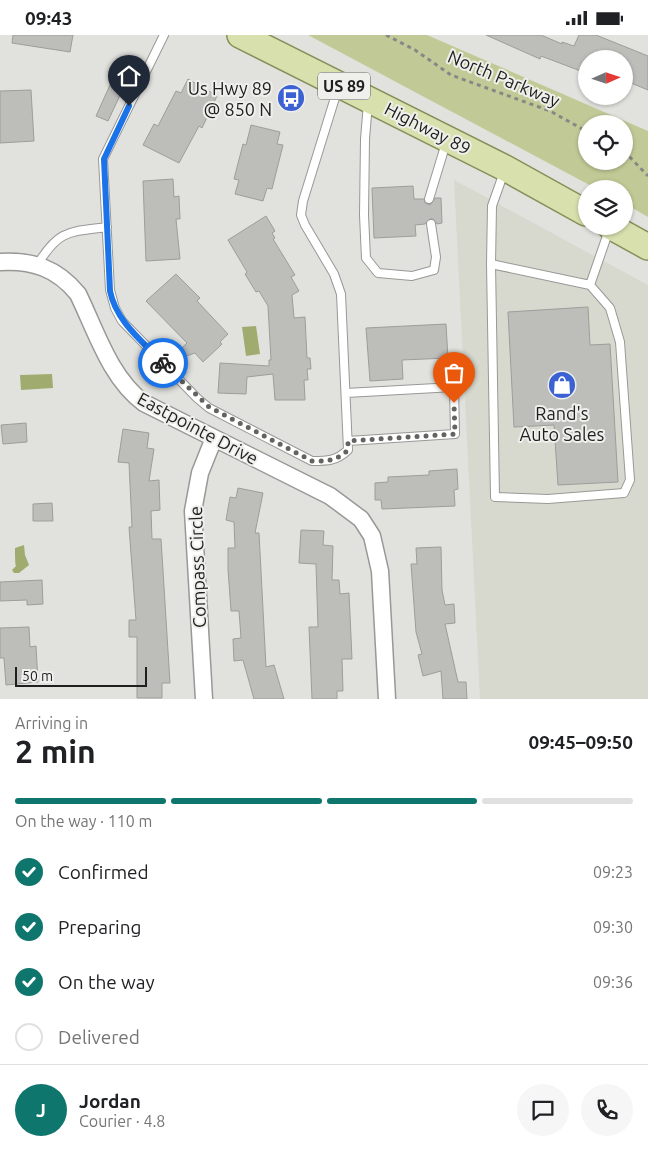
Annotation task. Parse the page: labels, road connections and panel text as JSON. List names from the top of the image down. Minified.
{"streets":{"main road":["US 89","Highway 89"],"street":["Eastpointe Drive","Compass Circle"],"path":["North Parkway"]},"crossings":[["Eastpointe Drive","Compass Circle"]],"places":{"bus stop":["Us Hwy 89 @ 850 N"],"shop":["Rand's Auto Sales"]},"scale_bar":"50 m","north":"right","page":{"status":"09:43","scale":"50 m","heading":["2 min","Arriving in","09:45–09:50"],"panel":["Jordan","Courier · 4.8"],"bar":"On the way · 110 m","list":[["Confirmed","09:23"],["Preparing","09:30"],["On the way","09:36"],"Delivered"],"round":"J"}}
